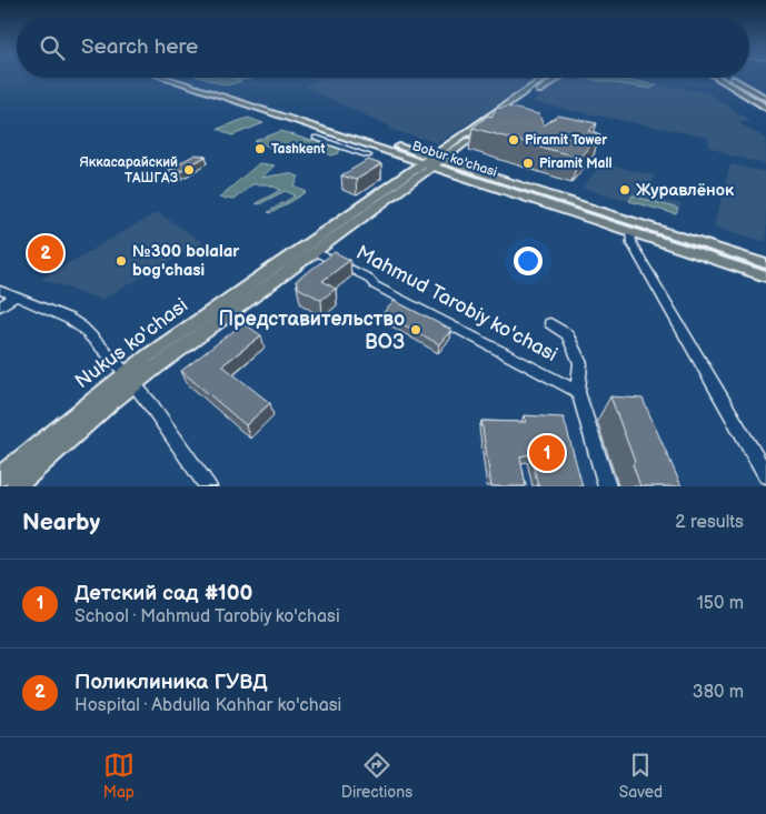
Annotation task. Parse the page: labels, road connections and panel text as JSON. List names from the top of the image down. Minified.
{"streets":{"main road":["Bobur ko'chasi","Nukus ko'chasi"],"street":["Mahmud Tarobiy ko'chasi"]},"crossings":[["Bobur ko'chasi","Nukus ko'chasi"],["Mahmud Tarobiy ko'chasi","Nukus ko'chasi"]],"places":["Piramit Tower","Tashkent","Piramit Mall","Яккасарайский ТАШГАЗ","Журавлёнок","№300 bolalar bog'chasi","Представительство ВОЗ"],"page":{"search":"Search here","pins":["2","1"],"heading":["Nearby","2 results"],"list":[{"mark":"1","name":"Детский сад #100","note":"School · Mahmud Tarobiy ko'chasi","value":"150 m"},{"mark":"2","name":"Поликлиника ГУВД","note":"Hospital · Abdulla Kahhar ko'chasi","value":"380 m"}],"nav":["Map","Directions","Saved"]}}
